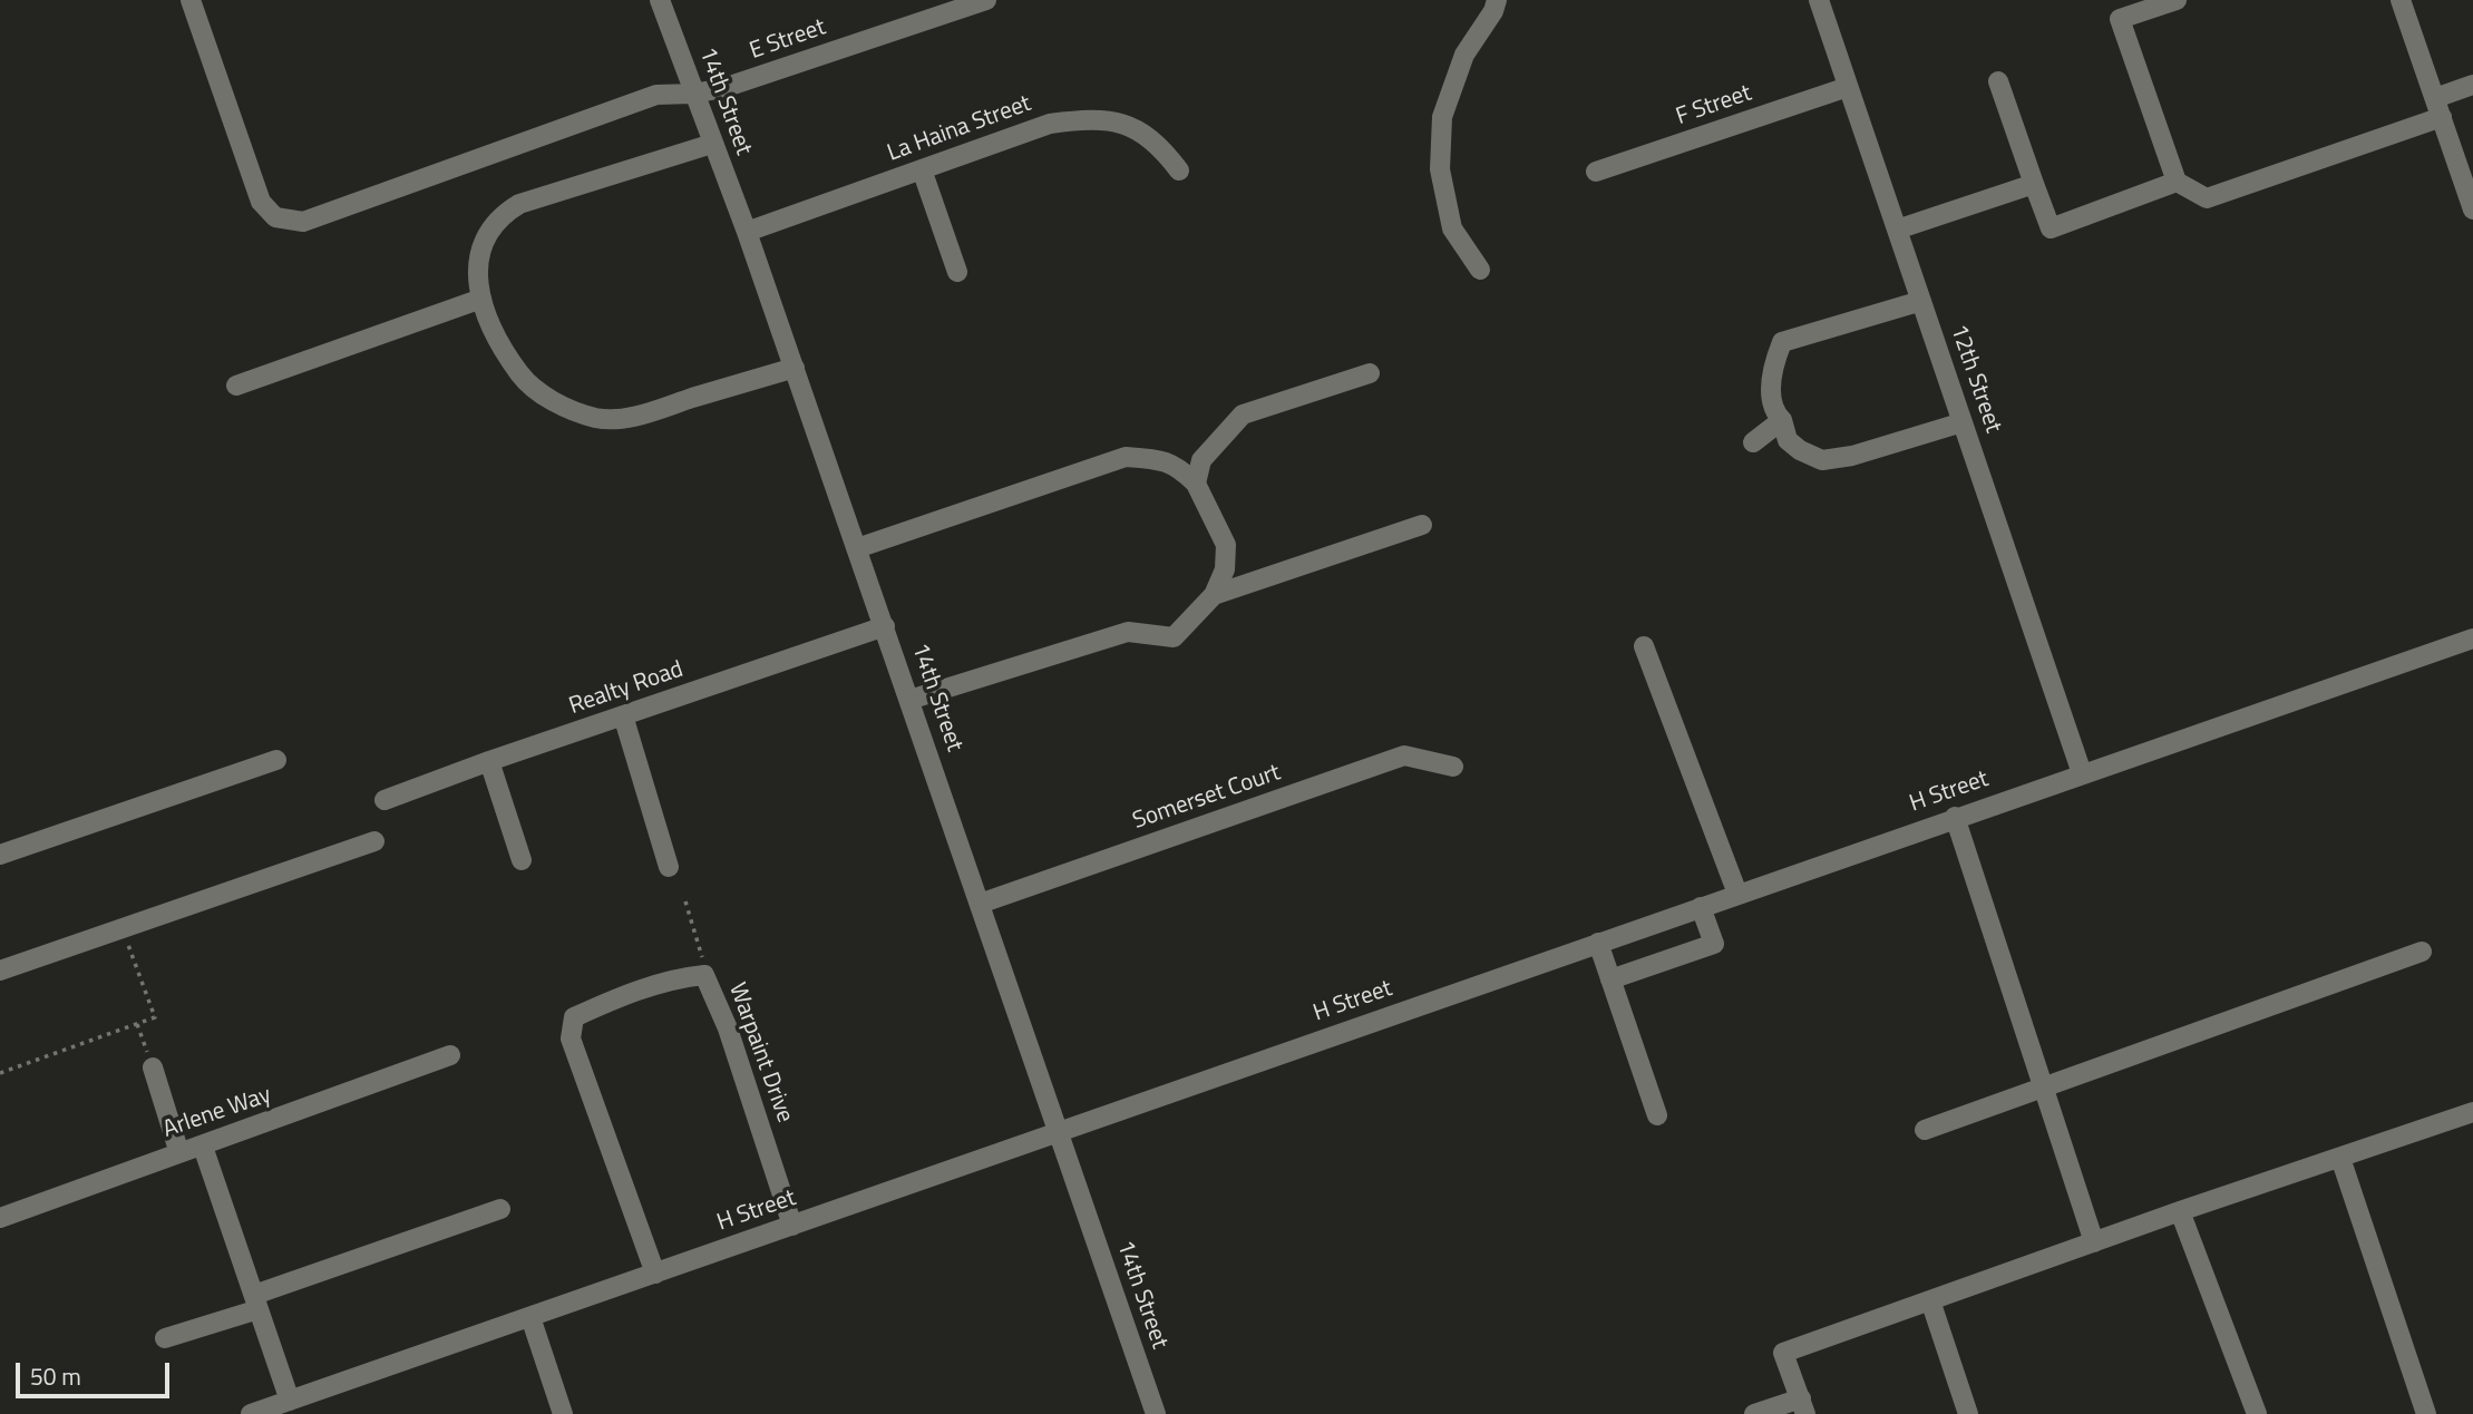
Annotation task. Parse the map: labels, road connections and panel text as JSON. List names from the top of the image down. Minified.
{"streets":{"street":["E Street","14th Street","F Street","La Haina Street","12th Street","Realty Road","H Street","Somerset Court","Warpaint Drive","Arlene Way"]},"crossings":[["E Street","14th Street"],["14th Street","La Haina Street"],["14th Street","Realty Road"],["14th Street","H Street"],["14th Street","Somerset Court"],["F Street","12th Street"],["12th Street","H Street"],["H Street","Warpaint Drive"]],"scale_bar":"50 m"}
